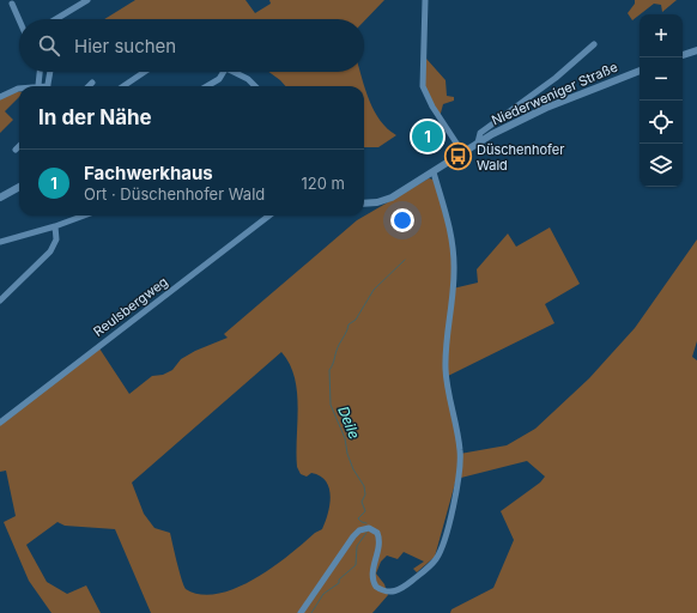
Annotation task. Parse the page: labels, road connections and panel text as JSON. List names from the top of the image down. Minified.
{"streets":{"street":["Niederweniger Straße","Reulsbergweg"]},"water":["Deile"],"places":{"bus stop":["Düschenhofer Wald"]},"page":{"map_buttons":["+","−"],"search":"Hier suchen","heading":"In der Nähe","pins":"1","list":[{"mark":"1","name":"Fachwerkhaus","note":"Ort · Düschenhofer Wald","value":"120 m"}]}}
